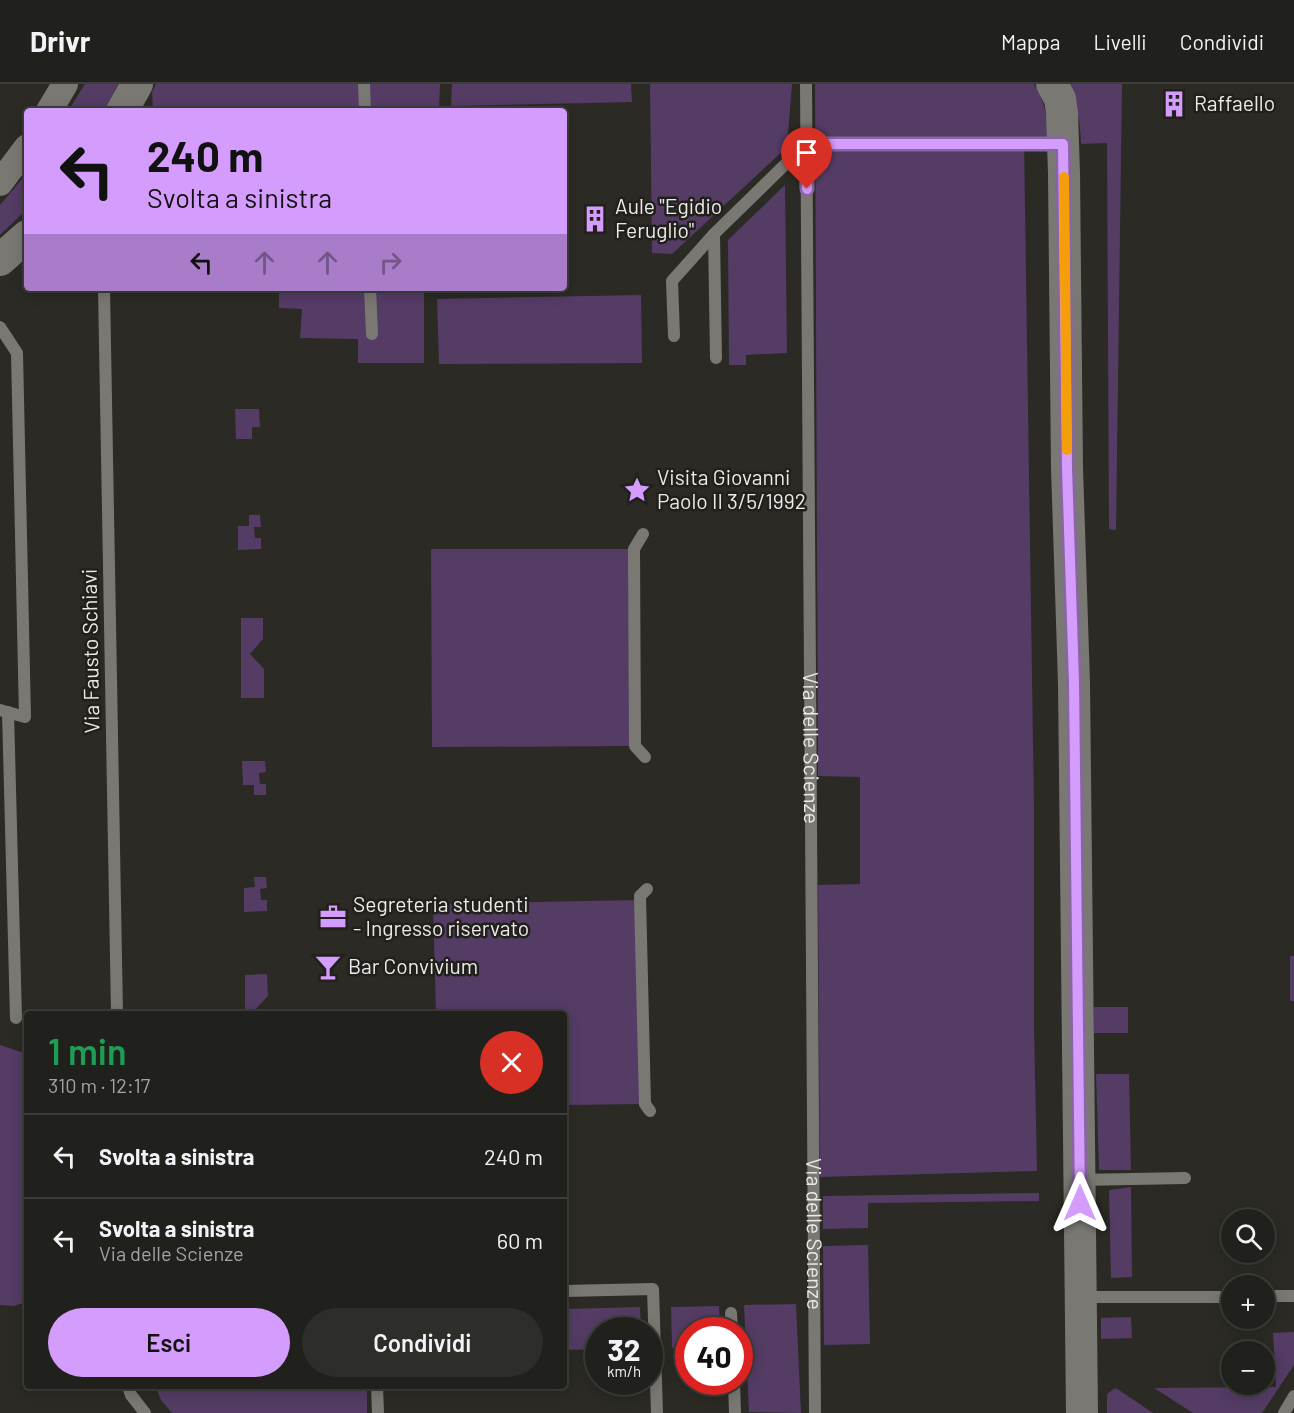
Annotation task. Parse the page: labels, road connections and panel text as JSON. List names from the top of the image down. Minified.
{"streets":{"lane":["Via Fausto Schiavi","Via delle Scienze"]},"places":{"building":["Raffaello","Aule \"Egidio Feruglio\""],"place":["Visita Giovanni Paolo II 3/5/1992"],"office":["Segreteria studenti - Ingresso riservato"],"bar":["Bar Convivium"]},"page":{"header":"Drivr","nav":["Mappa","Livelli","Condividi"],"turn":["240 m","Svolta a sinistra"],"heading":["1 min","310 m · 12:17"],"list":[{"name":"Svolta a sinistra","value":"240 m"},{"name":"Svolta a sinistra","note":"Via delle Scienze","value":"60 m"}],"map_buttons":["+","−"],"buttons":["Esci","Condividi"],"speed":"32 km/h","limit":"40"}}
